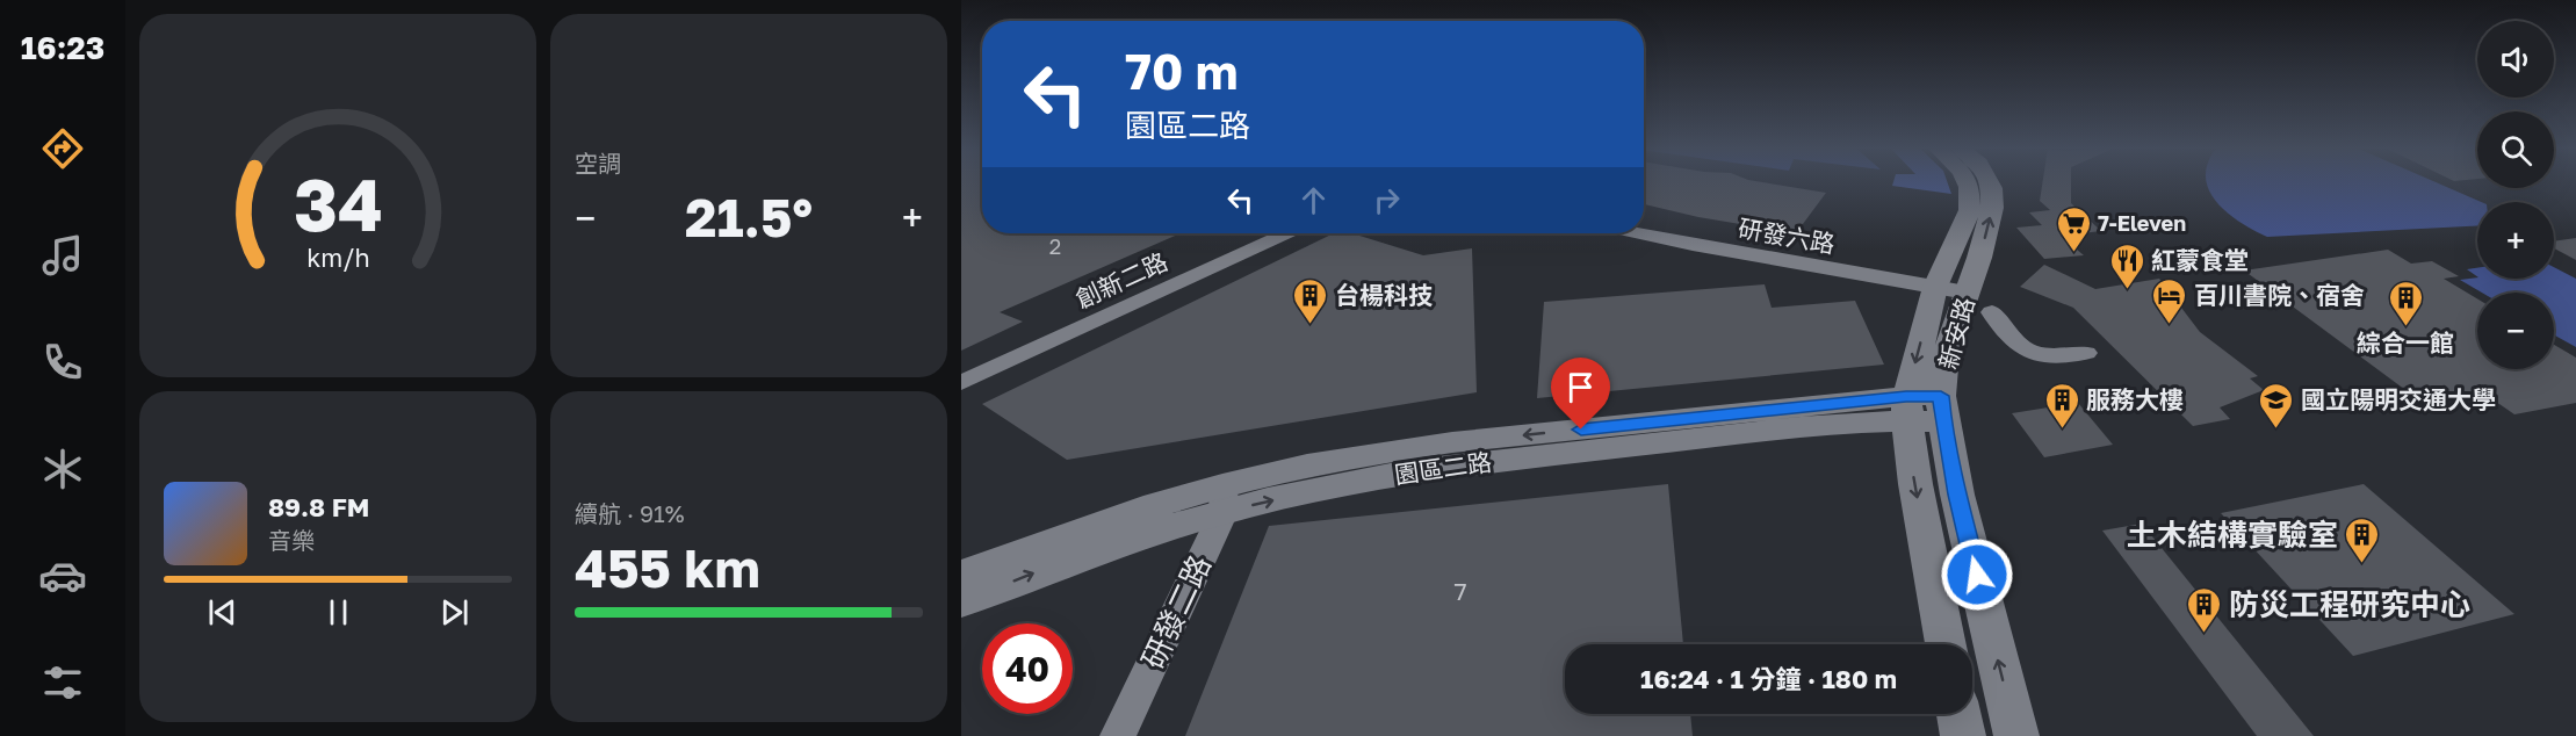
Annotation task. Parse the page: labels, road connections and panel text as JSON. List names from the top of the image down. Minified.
{"streets":{"street":["研發六路","創新二路","新安路","園區二路","研發二路"]},"crossings":[["研發六路","新安路"],["新安路","園區二路"],["園區二路","研發二路"]],"places":{"supermarket":["7-Eleven"],"restaurant":["紅蒙食堂"],"building":["台楊科技","綜合一館","服務大樓","土木結構實驗室","防災工程研究中心"],"hotel":["百川書院、宿舍"],"school or university":["國立陽明交通大學"]},"house_numbers":["2","7"],"page":{"tabs":"16:23","tile":["空調",["續航 · 91%","455 km"]],"map_buttons":["+","−"],"turn":["70 m","園區二路"],"heat":["−","21.5°","+"],"song":["89.8 FM","音樂"],"limit":"40","trip":"16:24 · 1 分鐘 · 180 m","gauge":["34","km/h"]}}
